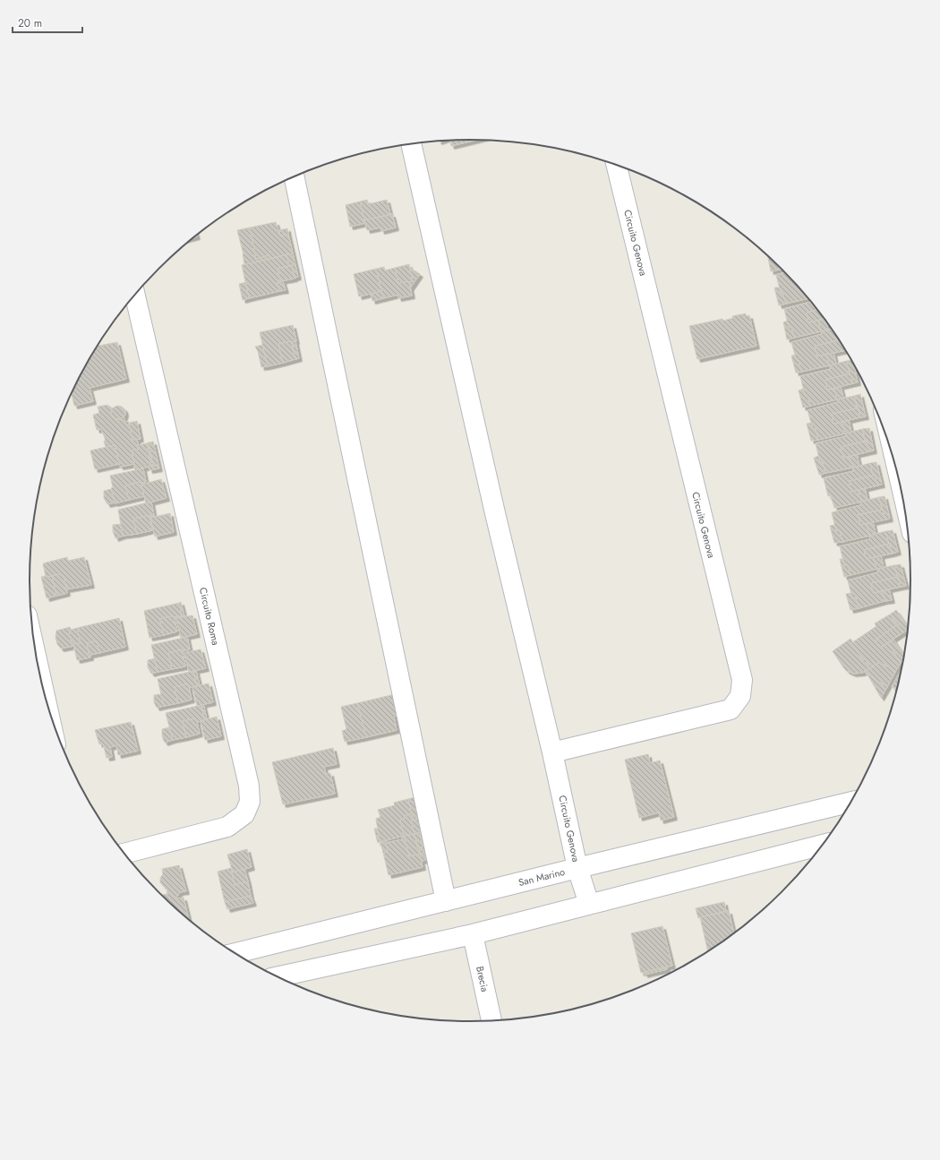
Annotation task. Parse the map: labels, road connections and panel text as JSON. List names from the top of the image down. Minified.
{"streets":{"street":["Circuito Genova","Circuito Roma","San Marino","Brecia"]},"crossings":[["Circuito Genova","San Marino"]],"scale_bar":"20 m"}
